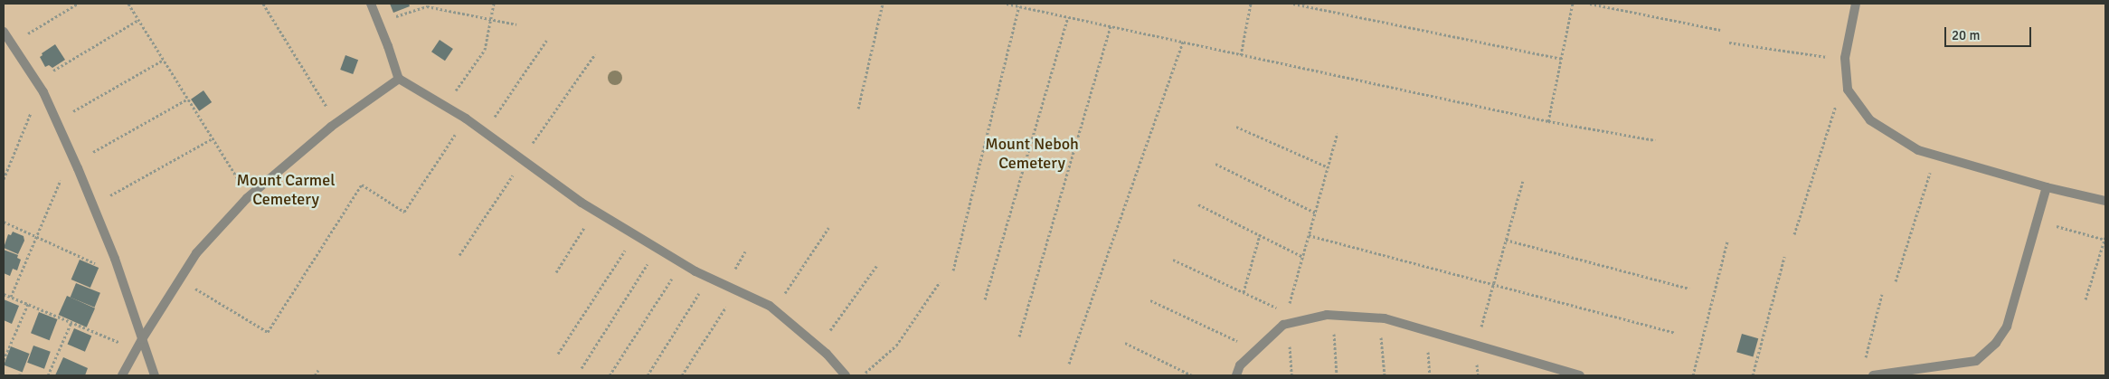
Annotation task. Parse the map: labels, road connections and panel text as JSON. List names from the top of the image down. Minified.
{"parks":["Mount Neboh Cemetery","Mount Carmel Cemetery"],"scale_bar":"20 m"}
